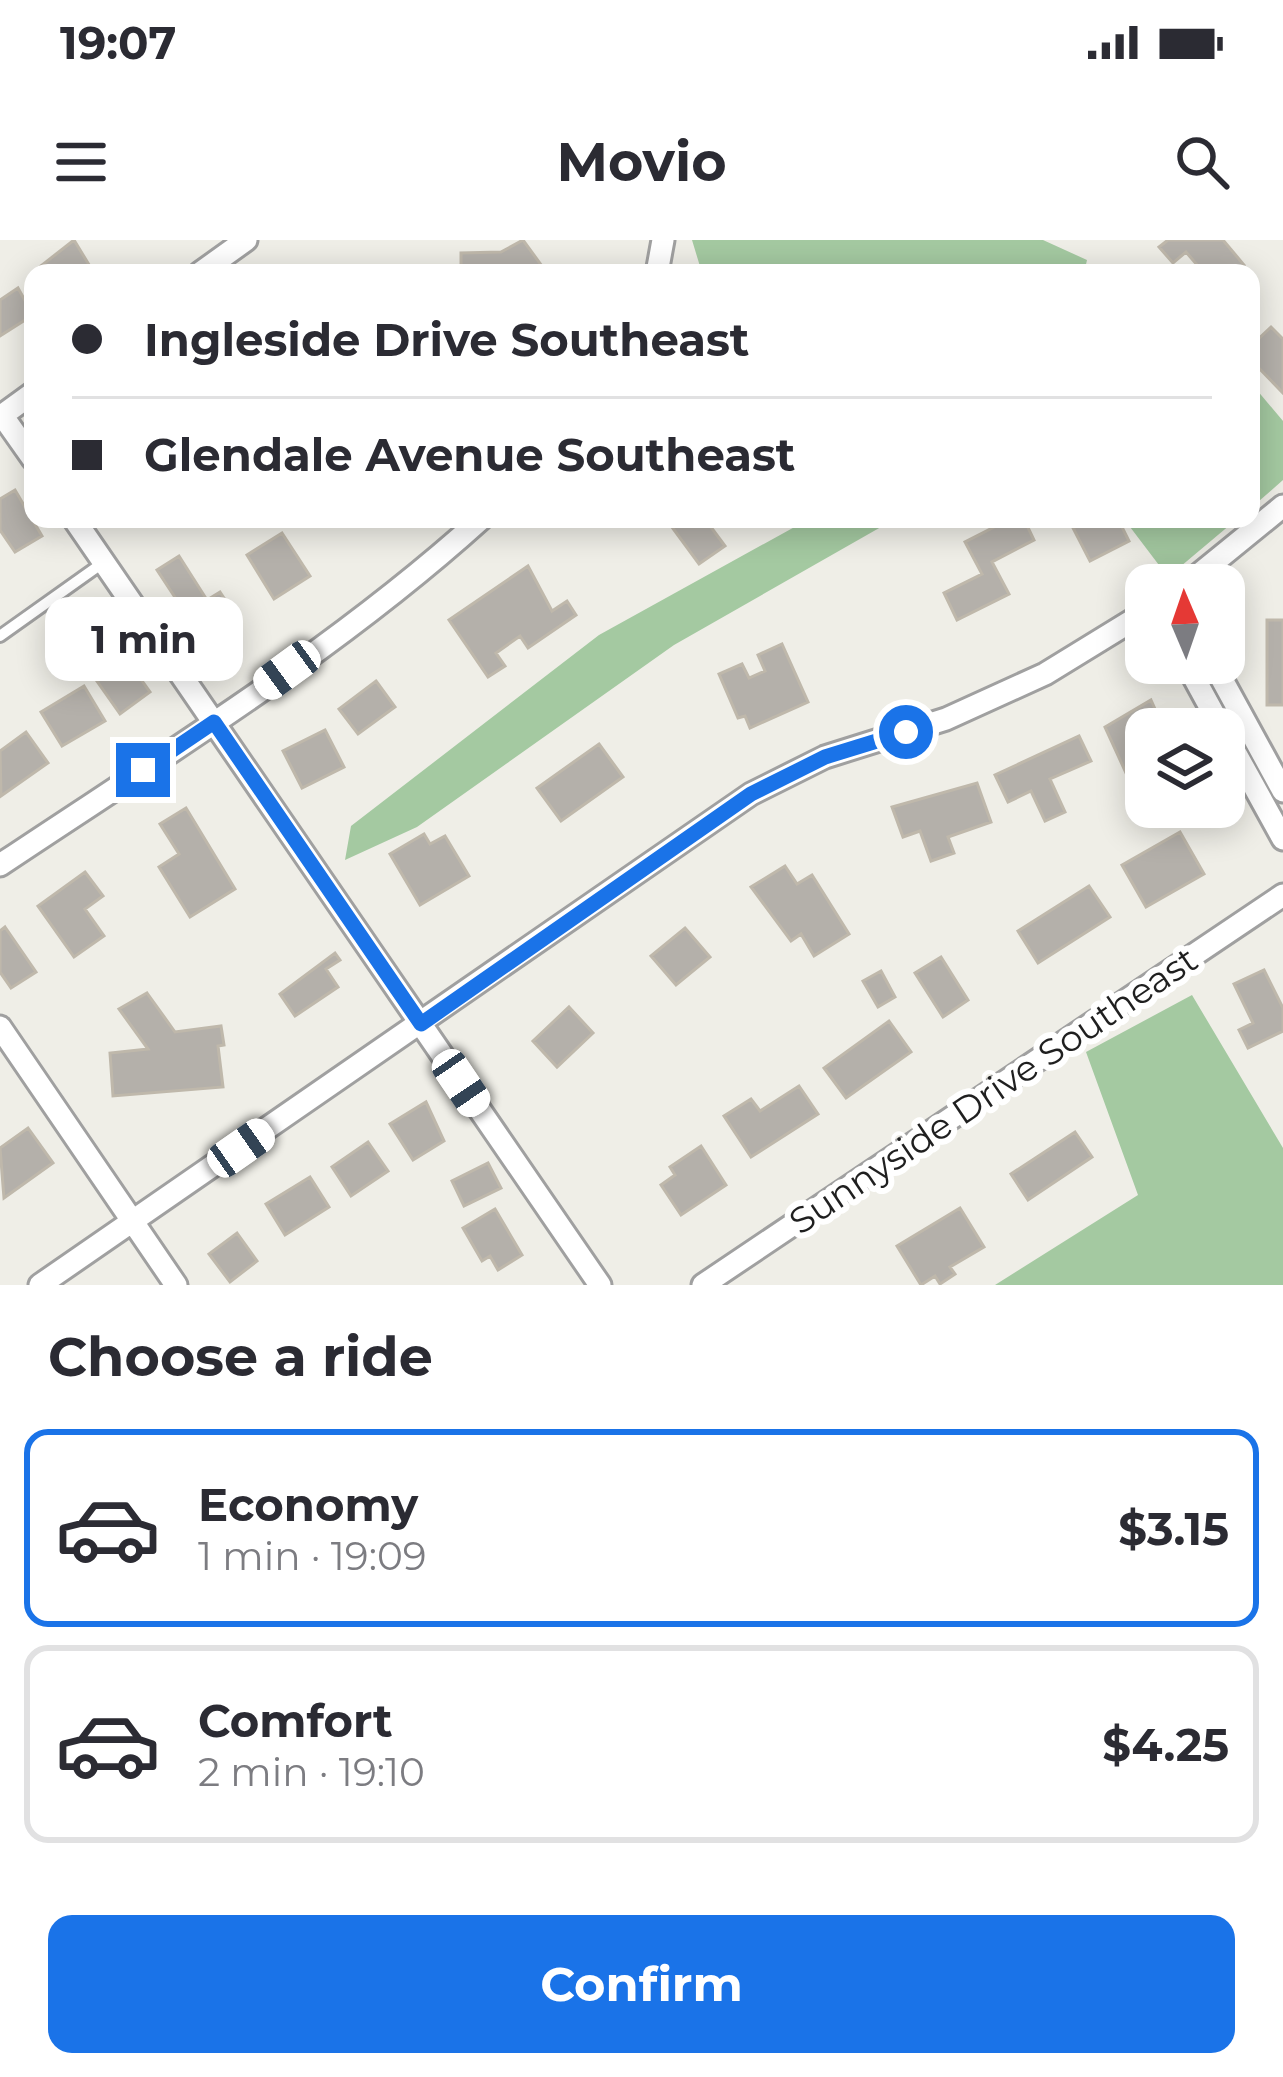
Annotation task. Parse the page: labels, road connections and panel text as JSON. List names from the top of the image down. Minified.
{"streets":{"street":["Sunnyside Drive Southeast"]},"north":"top","page":{"status":"19:07","header":"Movio","banner":["Ingleside Drive Southeast","Glendale Avenue Southeast"],"bubble":"1 min","heading":"Choose a ride","list":[{"name":"Economy","note":"1 min · 19:09","value":"$3.15"},{"name":"Comfort","note":"2 min · 19:10","value":"$4.25"}],"buttons":"Confirm"}}
